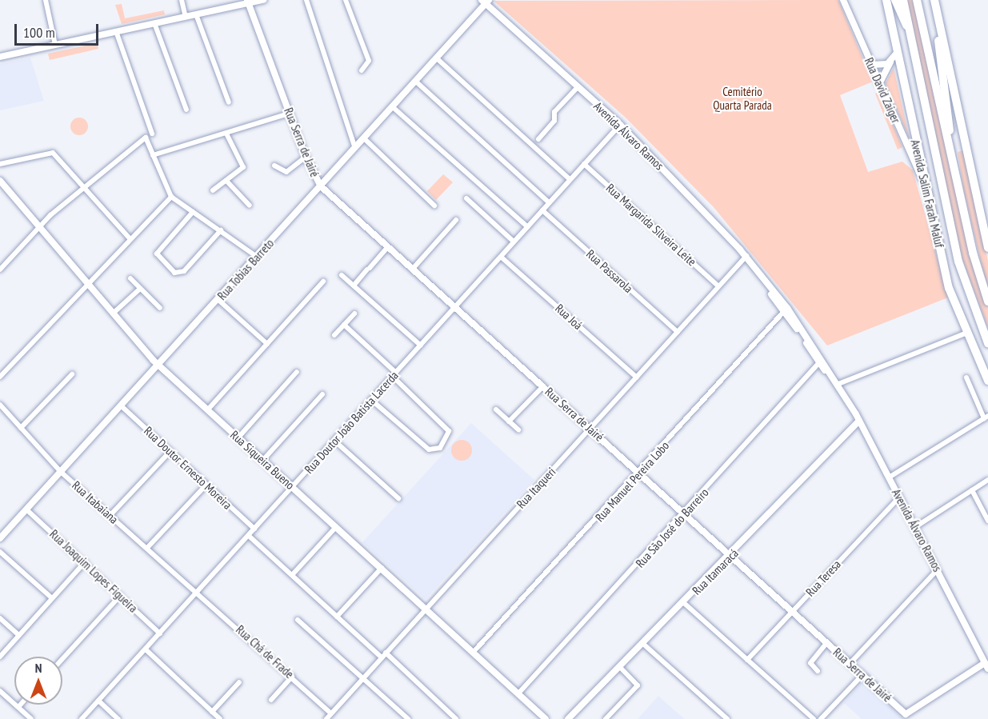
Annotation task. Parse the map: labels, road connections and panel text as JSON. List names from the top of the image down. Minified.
{"streets":{"highway":["Avenida Salim Farah Maluf"],"main road":["Avenida Álvaro Ramos","Rua Tobias Barreto","Rua Siqueira Bueno","Rua Itamaracá"],"street":["Rua David Zaiger","Rua Serra de Jairé","Rua Margarida Silveira Leite","Rua Passarola","Rua Joá","Rua Doutor João Batista Lacerda","Rua Doutor Ernesto Moreira","Rua Manuel Pereira Lobo","Rua Itaqueri","Rua Itabaiana","Rua São José do Barreiro","Rua Joaquim Lopes Figueira","Rua Teresa","Rua Chá de Frade"]},"crossings":[["Rua David Zaiger","Avenida Salim Farah Maluf"],["Avenida Álvaro Ramos","Rua Serra de Jairé"],["Avenida Álvaro Ramos","Rua Tobias Barreto"],["Avenida Álvaro Ramos","Rua Doutor João Batista Lacerda"],["Avenida Álvaro Ramos","Rua Manuel Pereira Lobo"],["Avenida Álvaro Ramos","Rua Itaqueri"],["Avenida Álvaro Ramos","Rua São José do Barreiro"],["Avenida Álvaro Ramos","Rua Itamaracá"],["Avenida Álvaro Ramos","Rua Teresa"],["Rua Serra de Jairé","Rua Tobias Barreto"],["Rua Serra de Jairé","Rua Doutor João Batista Lacerda"],["Rua Serra de Jairé","Rua Manuel Pereira Lobo"],["Rua Serra de Jairé","Rua Itaqueri"],["Rua Serra de Jairé","Rua São José do Barreiro"],["Rua Serra de Jairé","Rua Itamaracá"],["Rua Serra de Jairé","Rua Teresa"],["Rua Margarida Silveira Leite","Rua Doutor João Batista Lacerda"],["Rua Margarida Silveira Leite","Rua Itaqueri"],["Rua Tobias Barreto","Rua Siqueira Bueno"],["Rua Tobias Barreto","Rua Doutor Ernesto Moreira"],["Rua Tobias Barreto","Rua Itabaiana"],["Rua Tobias Barreto","Rua Joaquim Lopes Figueira"],["Rua Passarola","Rua Doutor João Batista Lacerda"],["Rua Passarola","Rua Itaqueri"],["Rua Joá","Rua Doutor João Batista Lacerda"],["Rua Joá","Rua Itaqueri"],["Rua Doutor João Batista Lacerda","Rua Siqueira Bueno"],["Rua Doutor João Batista Lacerda","Rua Doutor Ernesto Moreira"],["Rua Doutor João Batista Lacerda","Rua Itabaiana"],["Rua Doutor João Batista Lacerda","Rua Joaquim Lopes Figueira"],["Rua Doutor João Batista Lacerda","Rua Chá de Frade"],["Rua Siqueira Bueno","Rua Manuel Pereira Lobo"],["Rua Siqueira Bueno","Rua Itaqueri"],["Rua Siqueira Bueno","Rua São José do Barreiro"],["Rua Itaqueri","Rua Chá de Frade"],["Rua Itabaiana","Rua Chá de Frade"]],"parks":["Cemitério Quarta Parada"],"scale_bar":"100 m","north":"top"}
